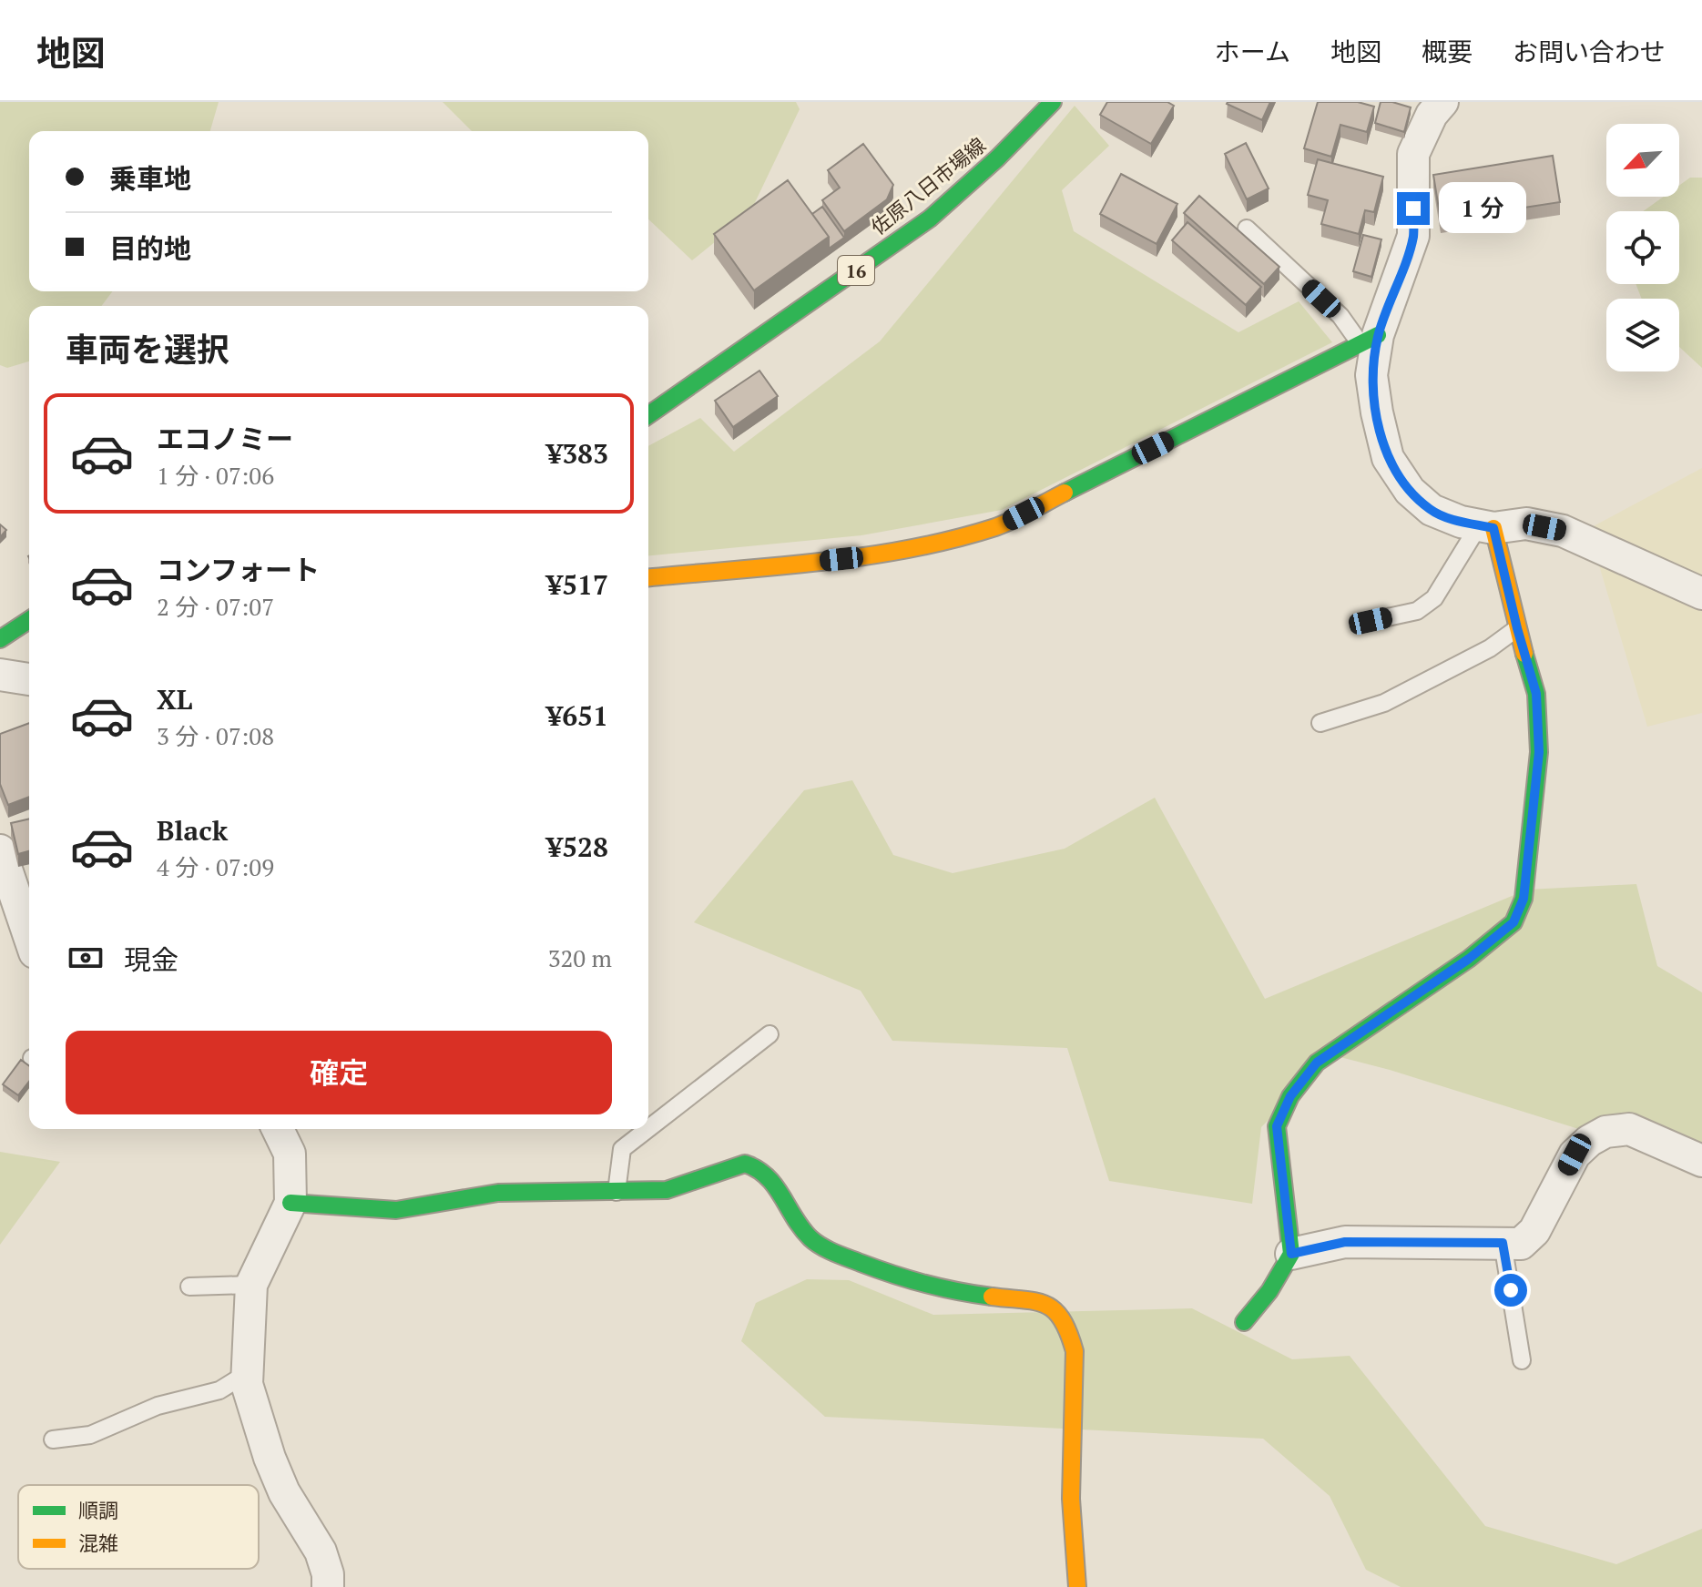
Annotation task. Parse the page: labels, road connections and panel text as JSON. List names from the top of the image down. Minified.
{"streets":{"street":["佐原八日市場線","16"]},"legend":["順調","混雑"],"north":"bottom left","page":{"header":"地図","nav":["ホーム","地図","概要","お問い合わせ"],"banner":["乗車地","目的地"],"bubble":"1 分","heading":"車両を選択","list":[{"name":"エコノミー","note":"1 分 · 07:06","value":"¥383"},{"name":"コンフォート","note":"2 分 · 07:07","value":"¥517"},{"name":"XL","note":"3 分 · 07:08","value":"¥651"},{"name":"Black","note":"4 分 · 07:09","value":"¥528"}],"pay":["現金","320 m"],"buttons":"確定"}}
